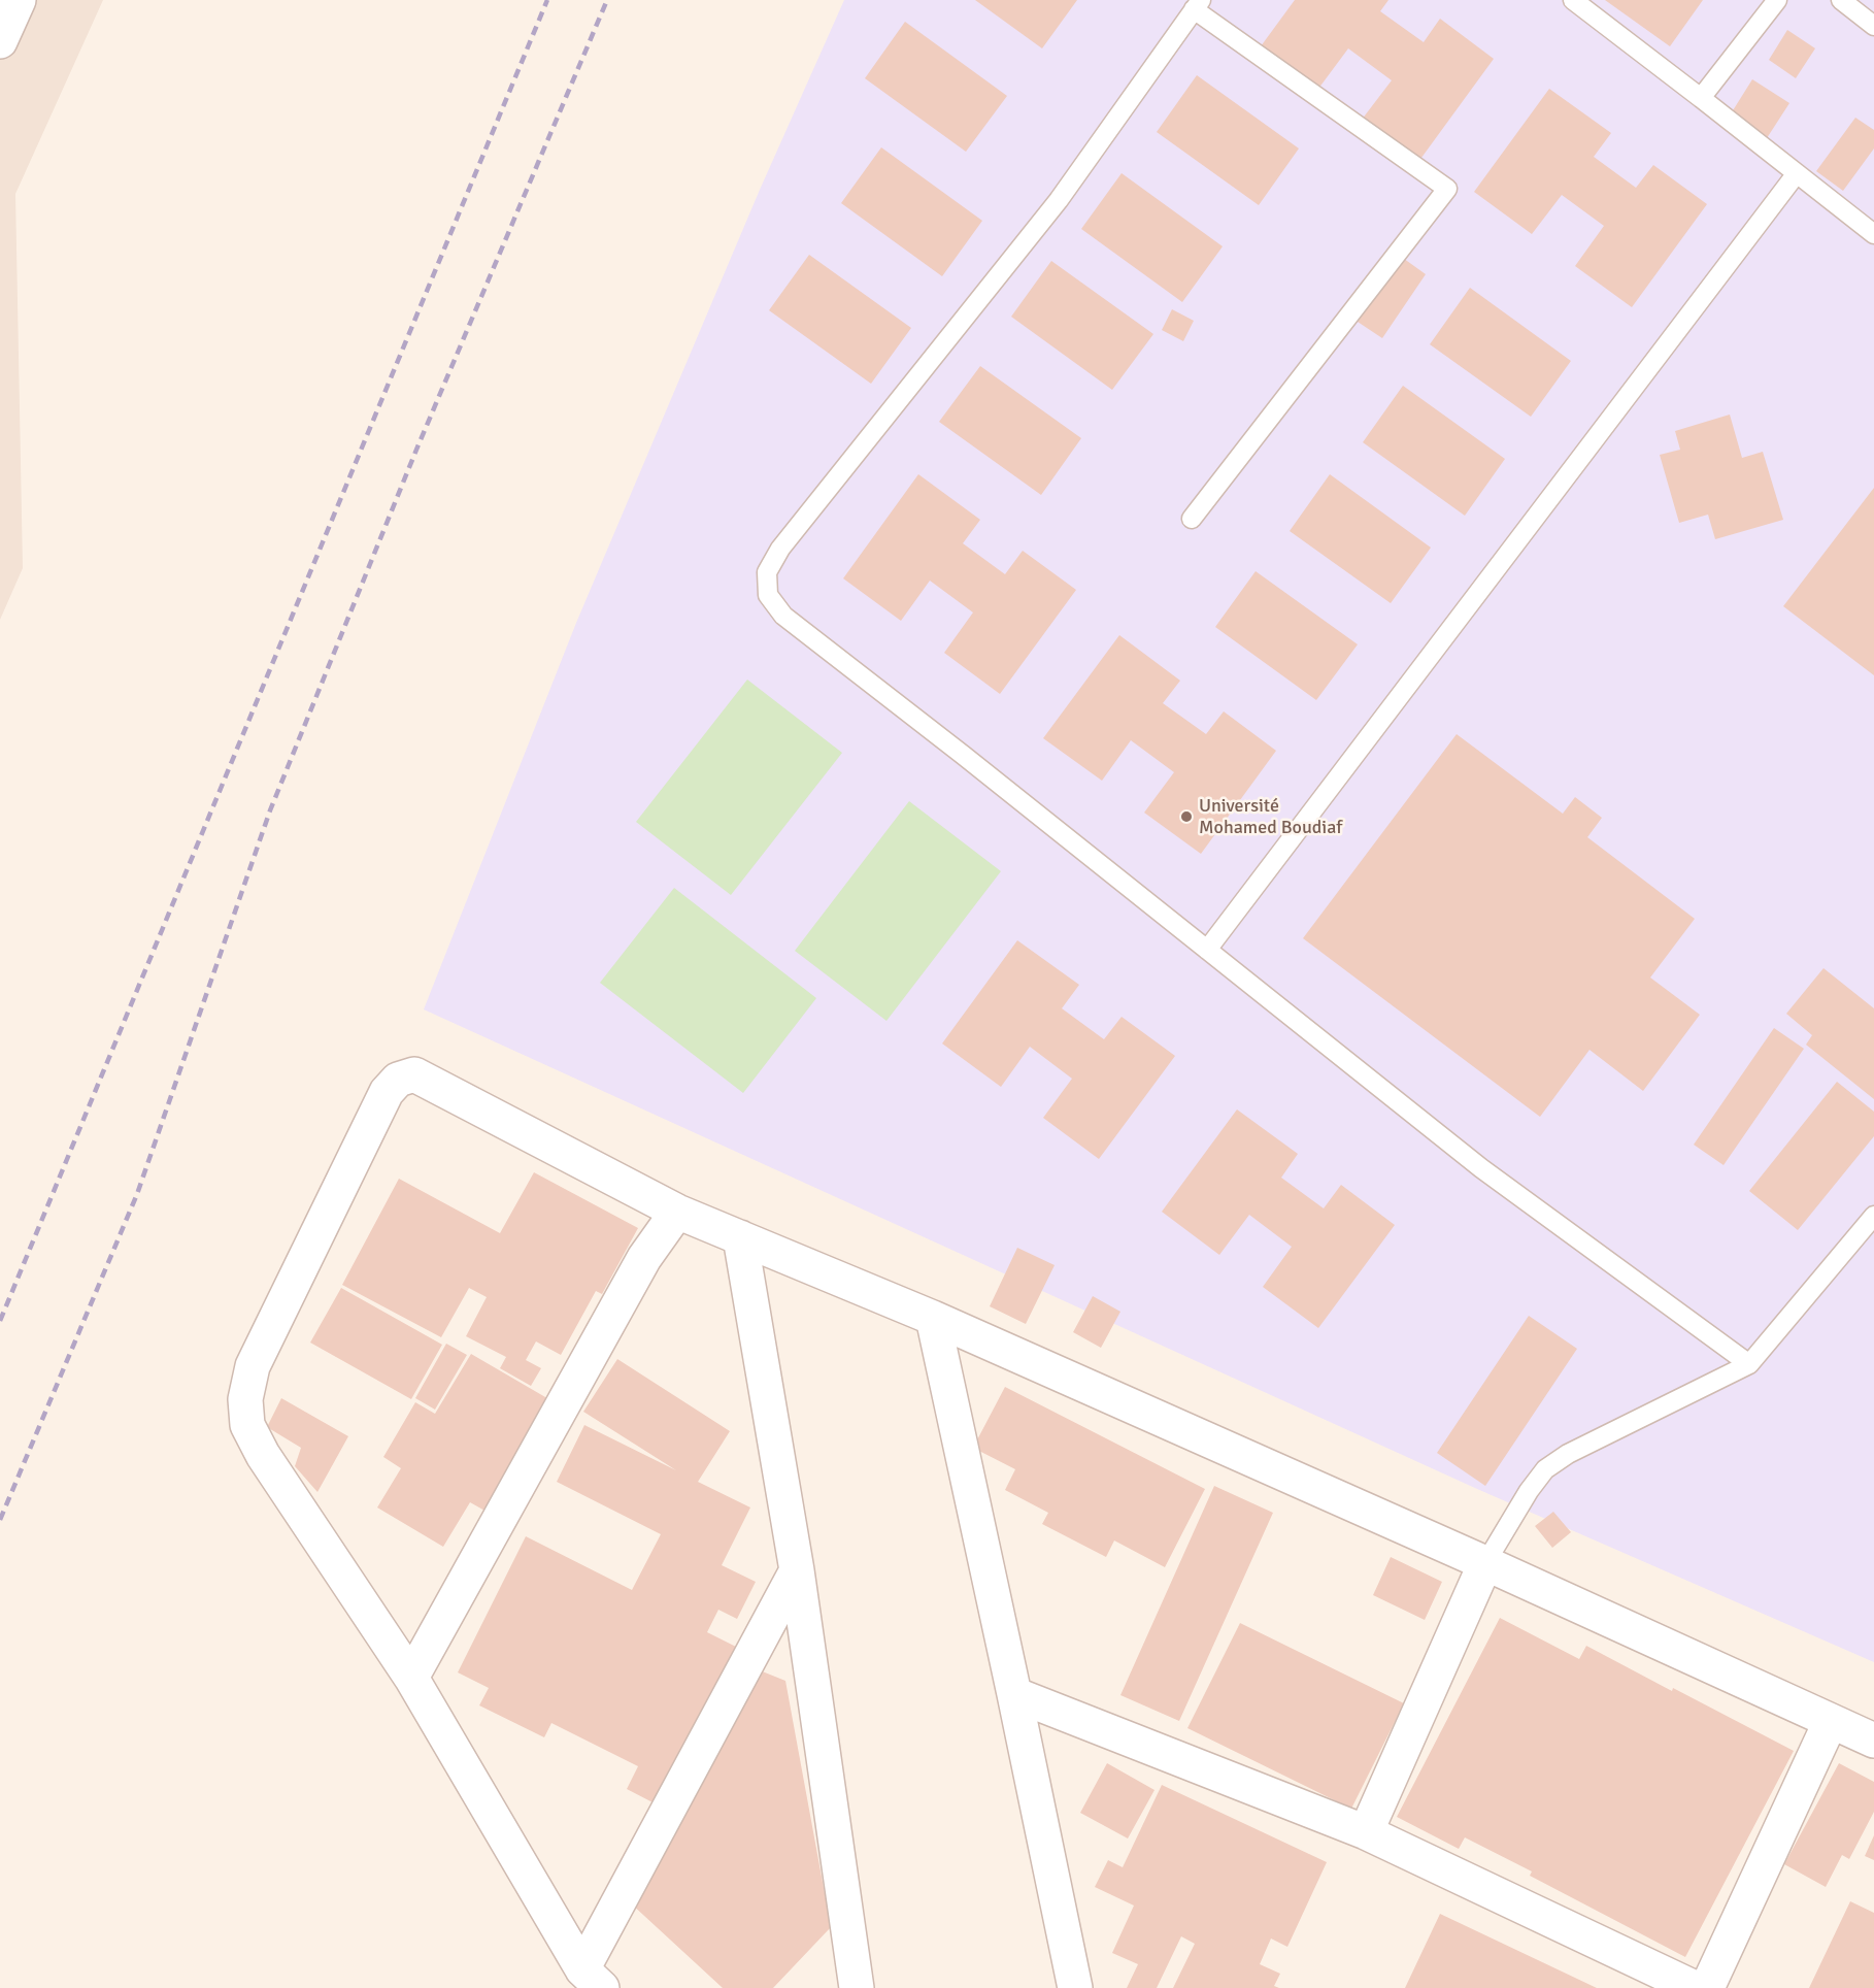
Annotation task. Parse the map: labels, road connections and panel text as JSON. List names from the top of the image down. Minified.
{"places":["Université Mohamed Boudiaf"]}
